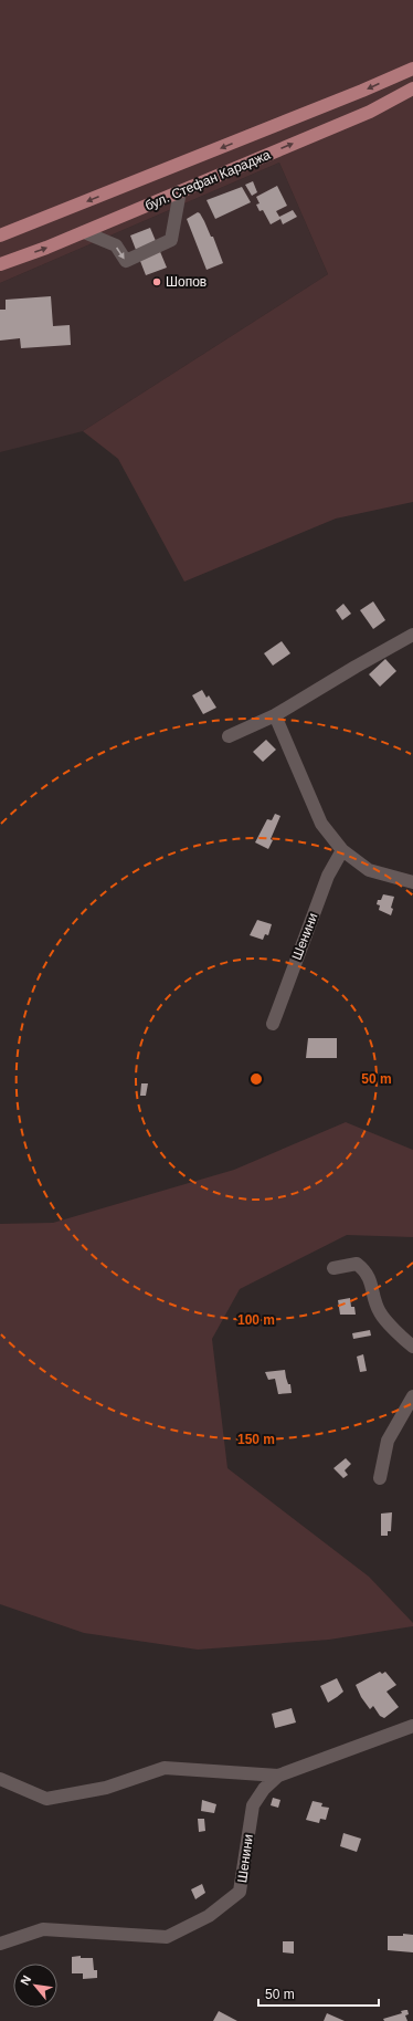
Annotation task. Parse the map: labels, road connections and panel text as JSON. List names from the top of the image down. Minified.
{"streets":{"main road":["бул. Стефан Караджа"],"street":["Шенини"]},"places":["Шопов"],"scale_bar":"50 m","north":"top left","rings":["50 m","100 m","150 m"]}
